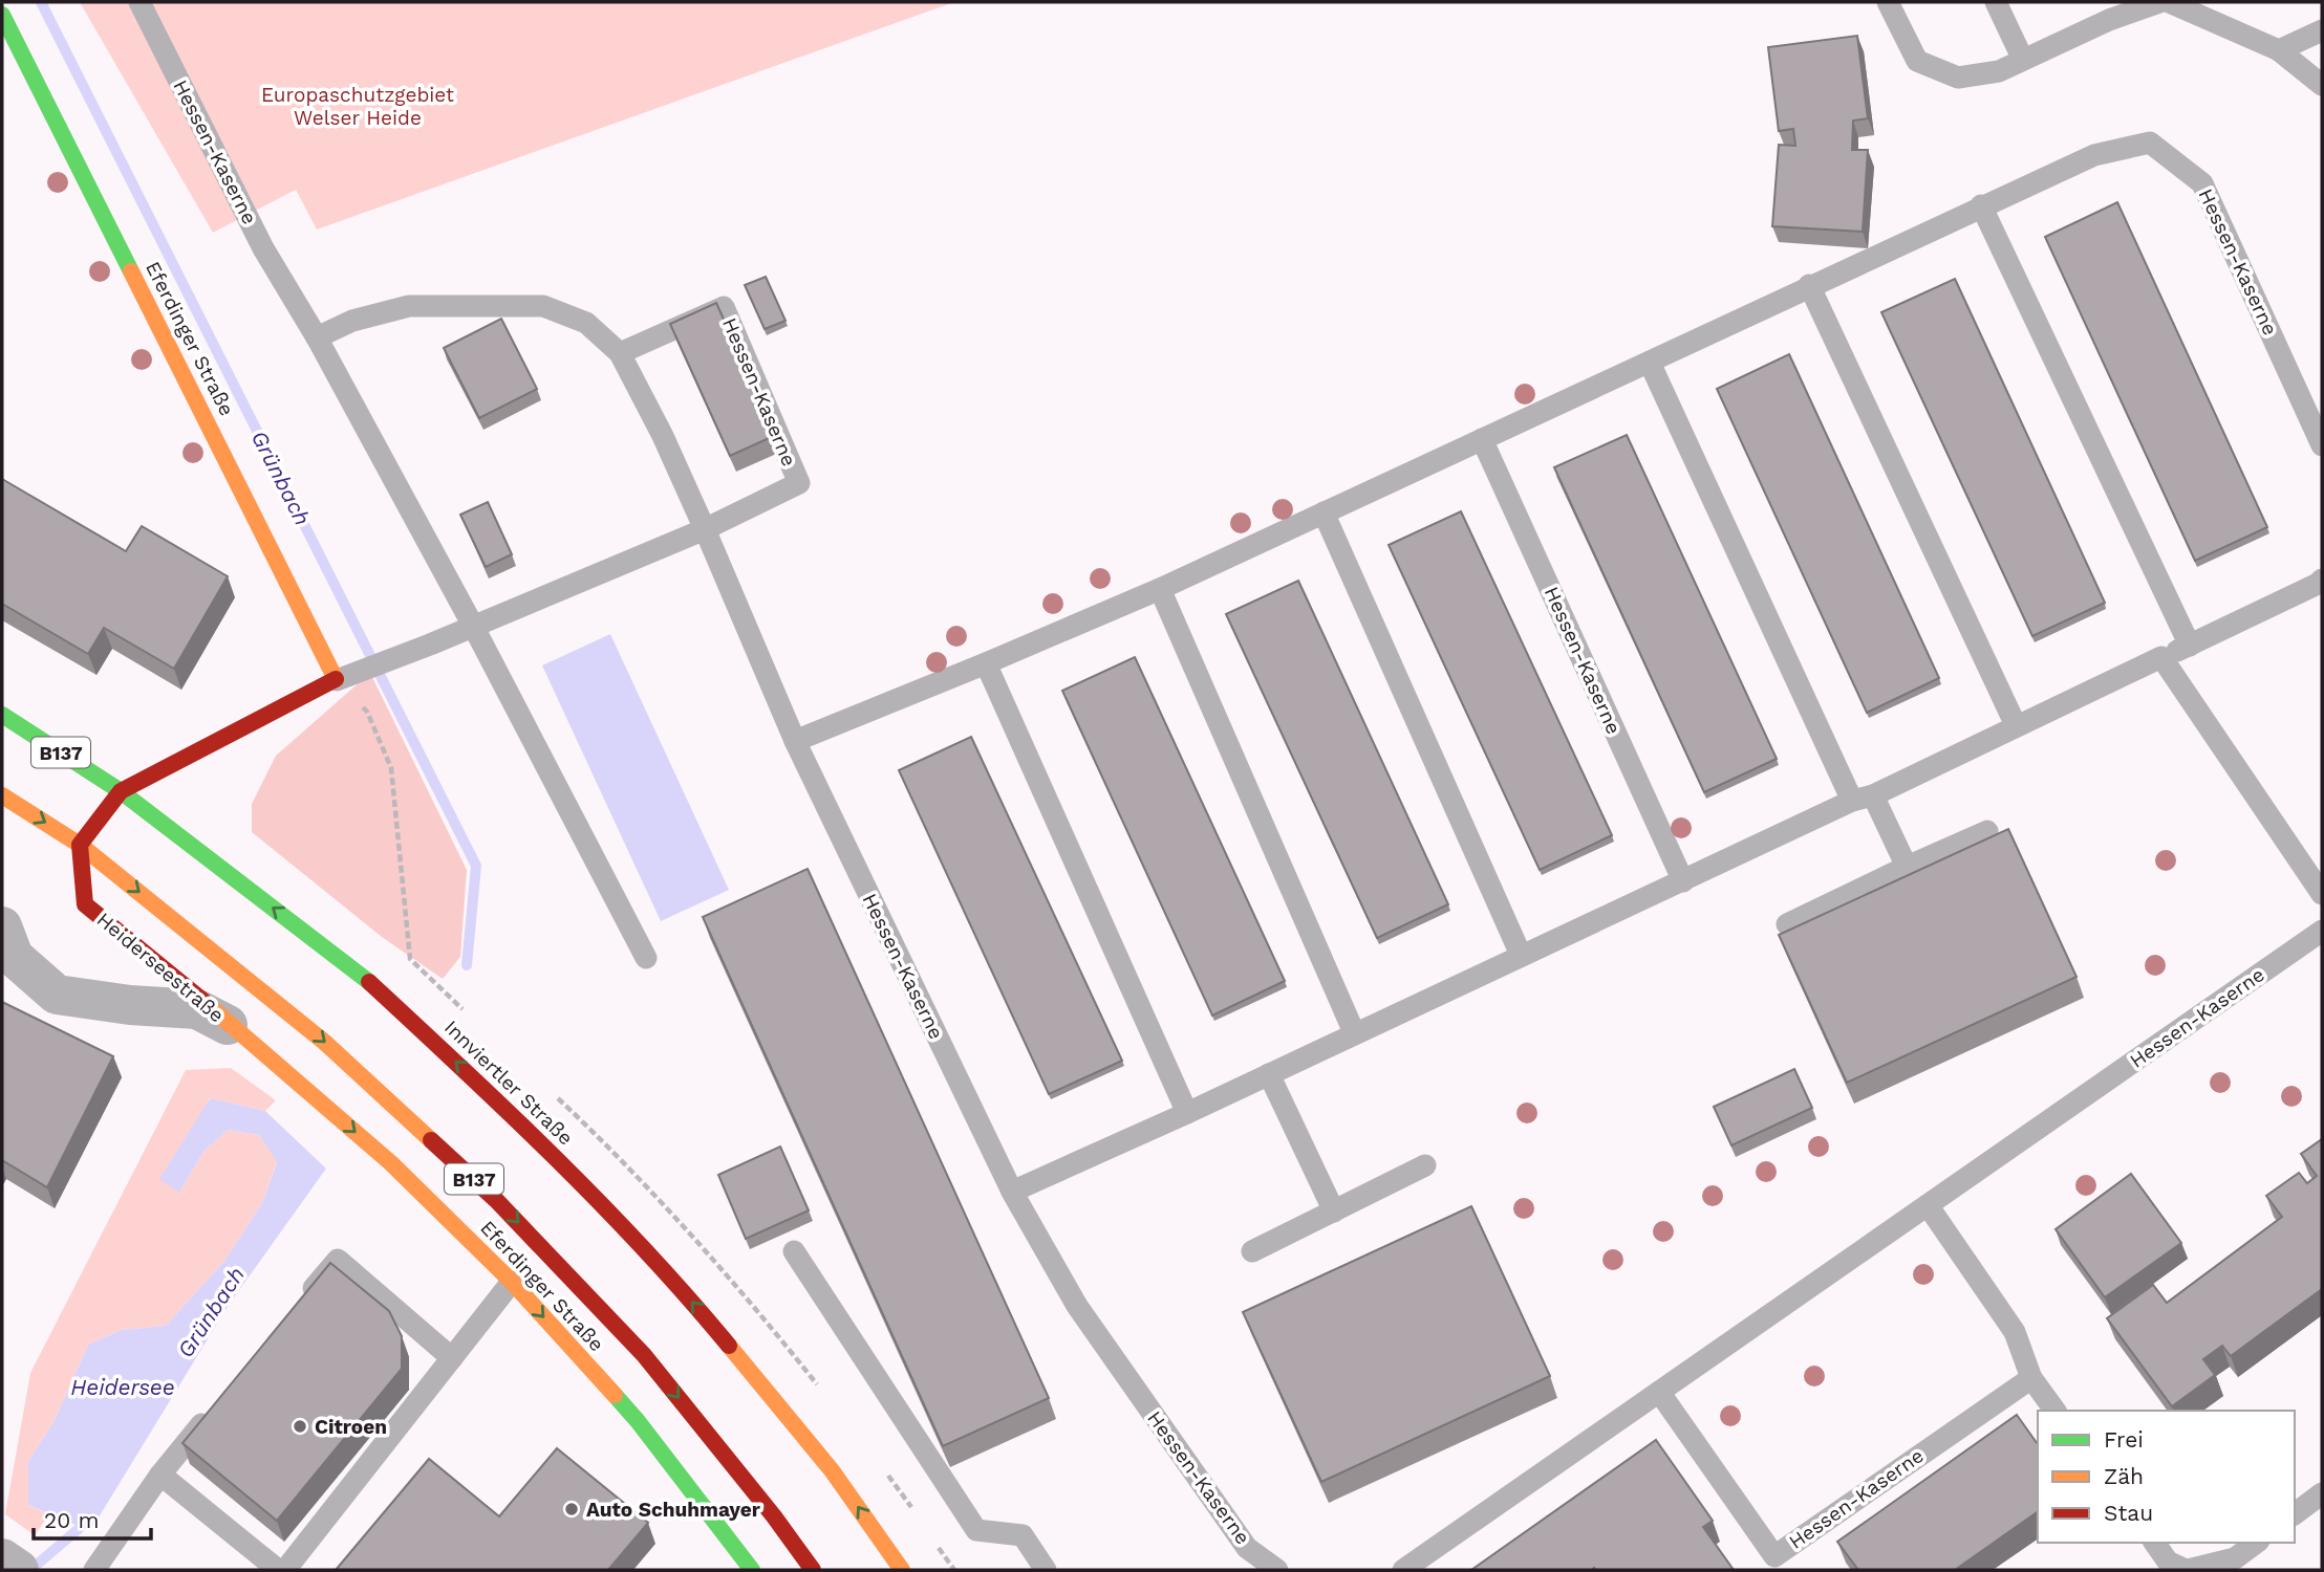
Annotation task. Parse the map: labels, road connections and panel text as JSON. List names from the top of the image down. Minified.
{"streets":{"main road":["Eferdinger Straße","B137","Heiderseestraße","Innviertler Straße"],"lane":["Hessen-Kaserne"]},"crossings":[["Hessen-Kaserne","Eferdinger Straße"],["Eferdinger Straße","Heiderseestraße"],["B137","Heiderseestraße"]],"water":["Grünbach","Heidersee"],"parks":["Europaschutzgebiet Welser Heide"],"places":["Citroen","Auto Schuhmayer"],"legend":["Frei","Zäh","Stau"],"scale_bar":"20 m"}
